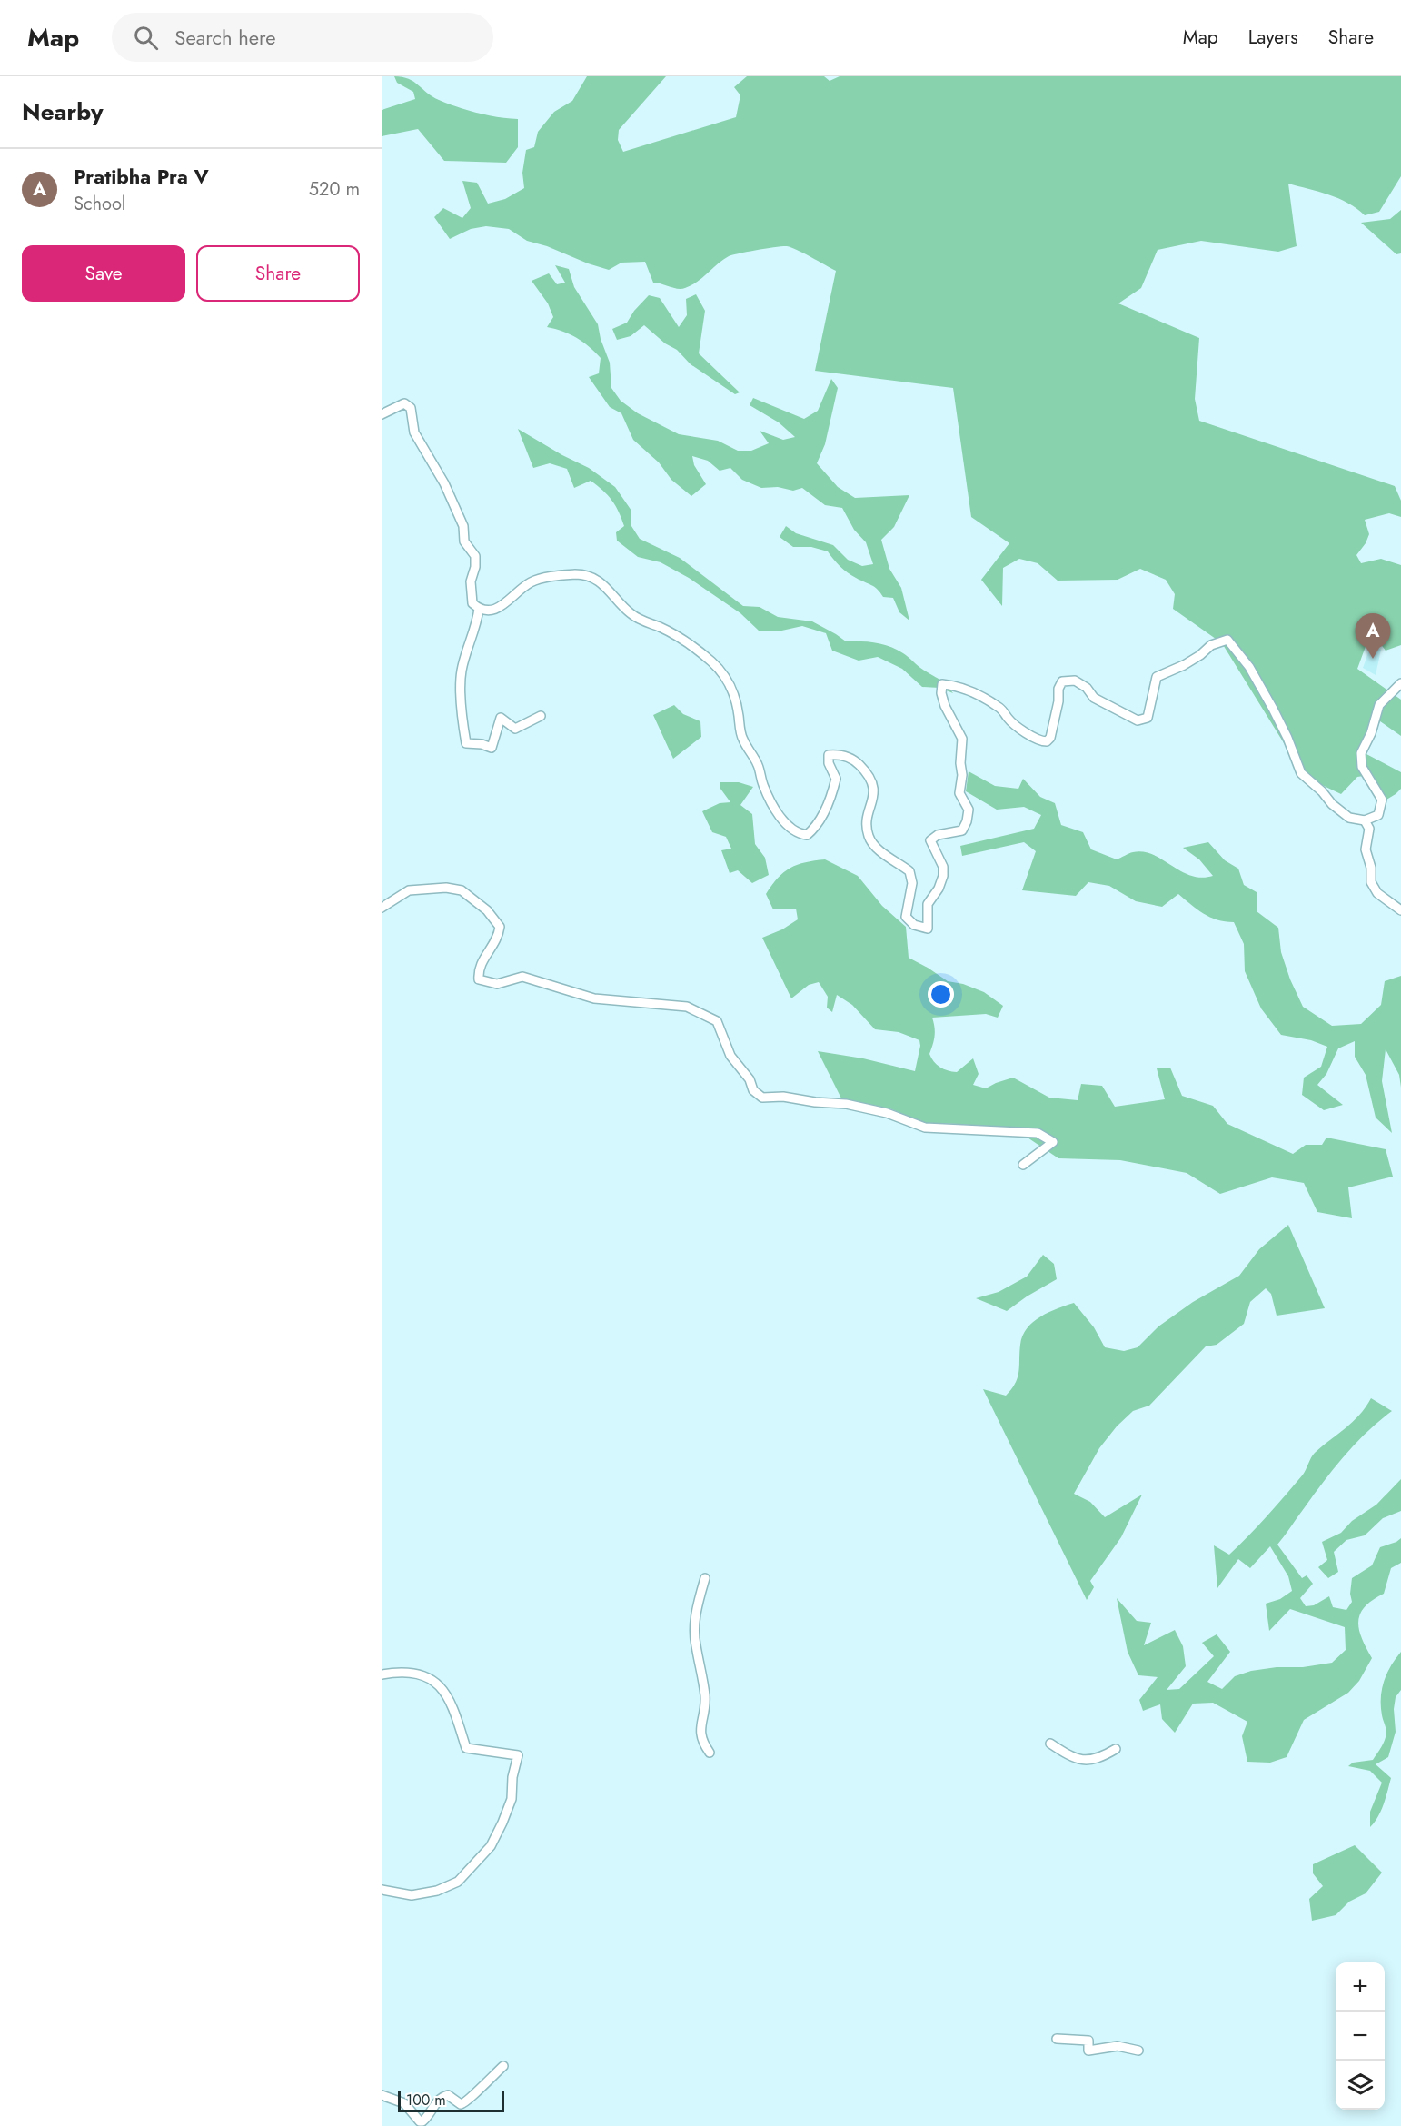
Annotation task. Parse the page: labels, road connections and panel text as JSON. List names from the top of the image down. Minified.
{"scale_bar":"100 m","page":{"header":"Map","search":"Search here","nav":["Map","Layers","Share"],"heading":"Nearby","list":[{"mark":"A","name":"Pratibha Pra V","note":"School","value":"520 m"}],"buttons":["Save","Share"],"pins":"A","map_buttons":["+","−"],"scale":"100 m"}}
